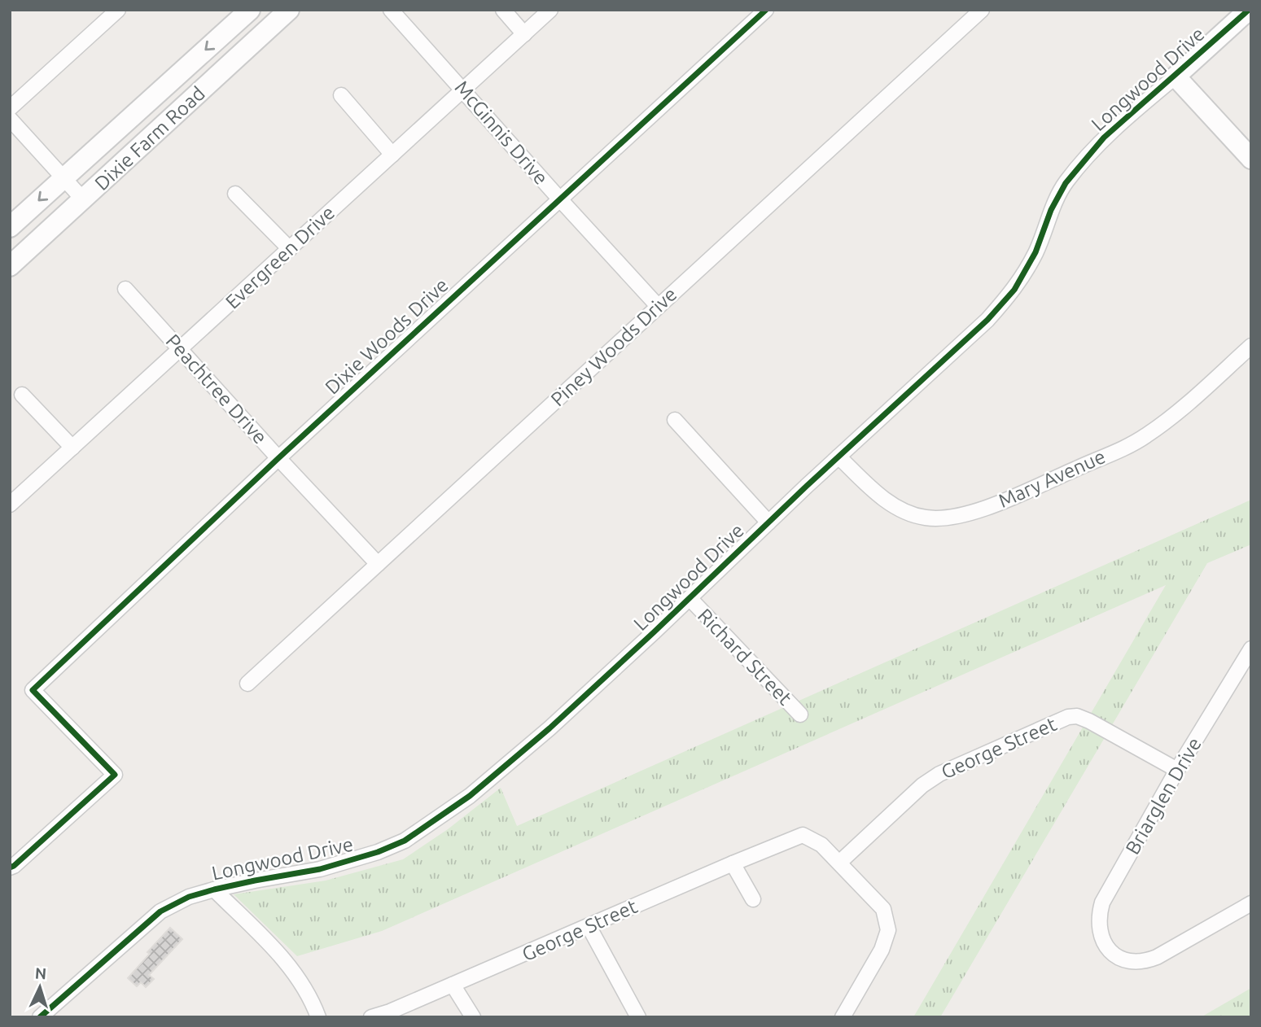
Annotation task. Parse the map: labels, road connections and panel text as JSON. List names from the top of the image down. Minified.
{"streets":{"main road":["Longwood Drive","Dixie Farm Road"],"street":["McGinnis Drive","Evergreen Drive","Dixie Woods Drive","Piney Woods Drive","Peachtree Drive","Mary Avenue","Richard Street","George Street","Briarglen Drive"]},"crossings":[["Longwood Drive","Mary Avenue"],["Longwood Drive","Richard Street"],["McGinnis Drive","Evergreen Drive"],["McGinnis Drive","Dixie Woods Drive"],["McGinnis Drive","Piney Woods Drive"],["Evergreen Drive","Peachtree Drive"],["Dixie Woods Drive","Peachtree Drive"],["Piney Woods Drive","Peachtree Drive"],["George Street","Briarglen Drive"]],"north":"top"}
